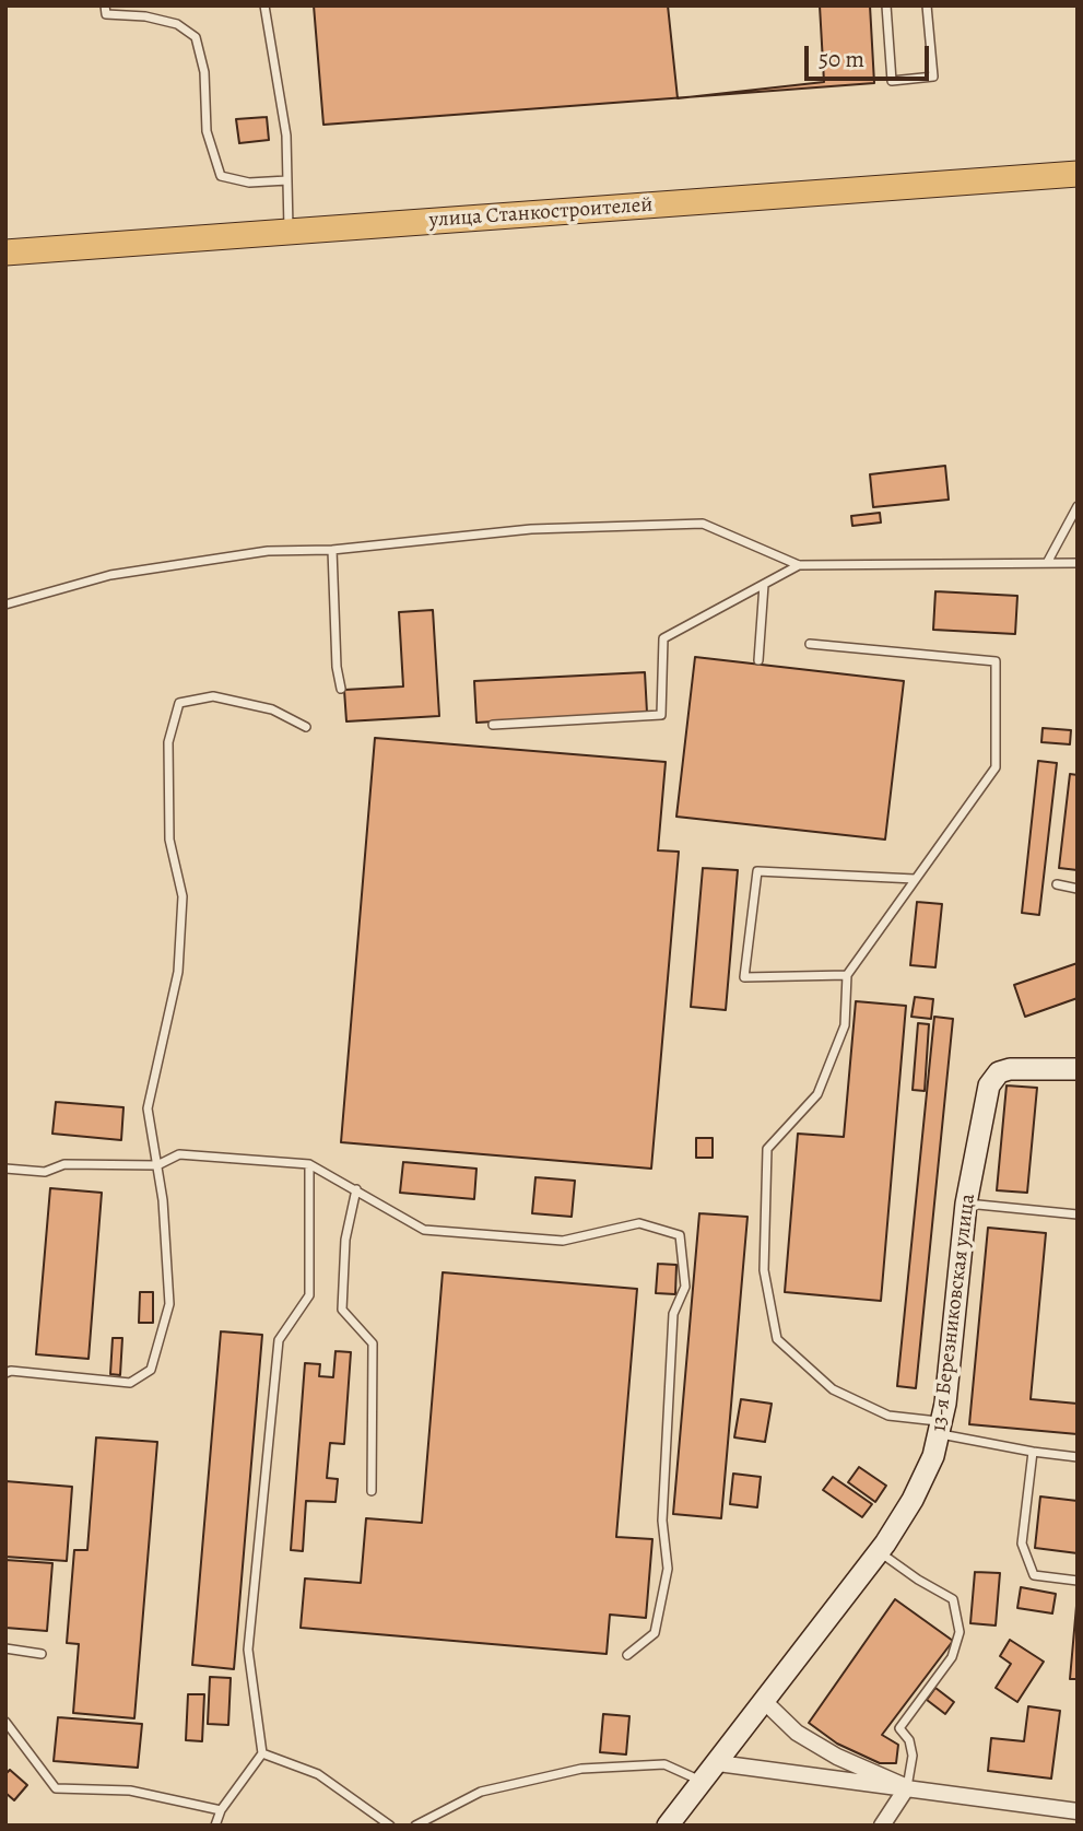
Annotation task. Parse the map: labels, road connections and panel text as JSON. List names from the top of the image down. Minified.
{"streets":{"main road":["улица Станкостроителей"],"street":["13-я Березниковская улица"]},"scale_bar":"50 m"}
